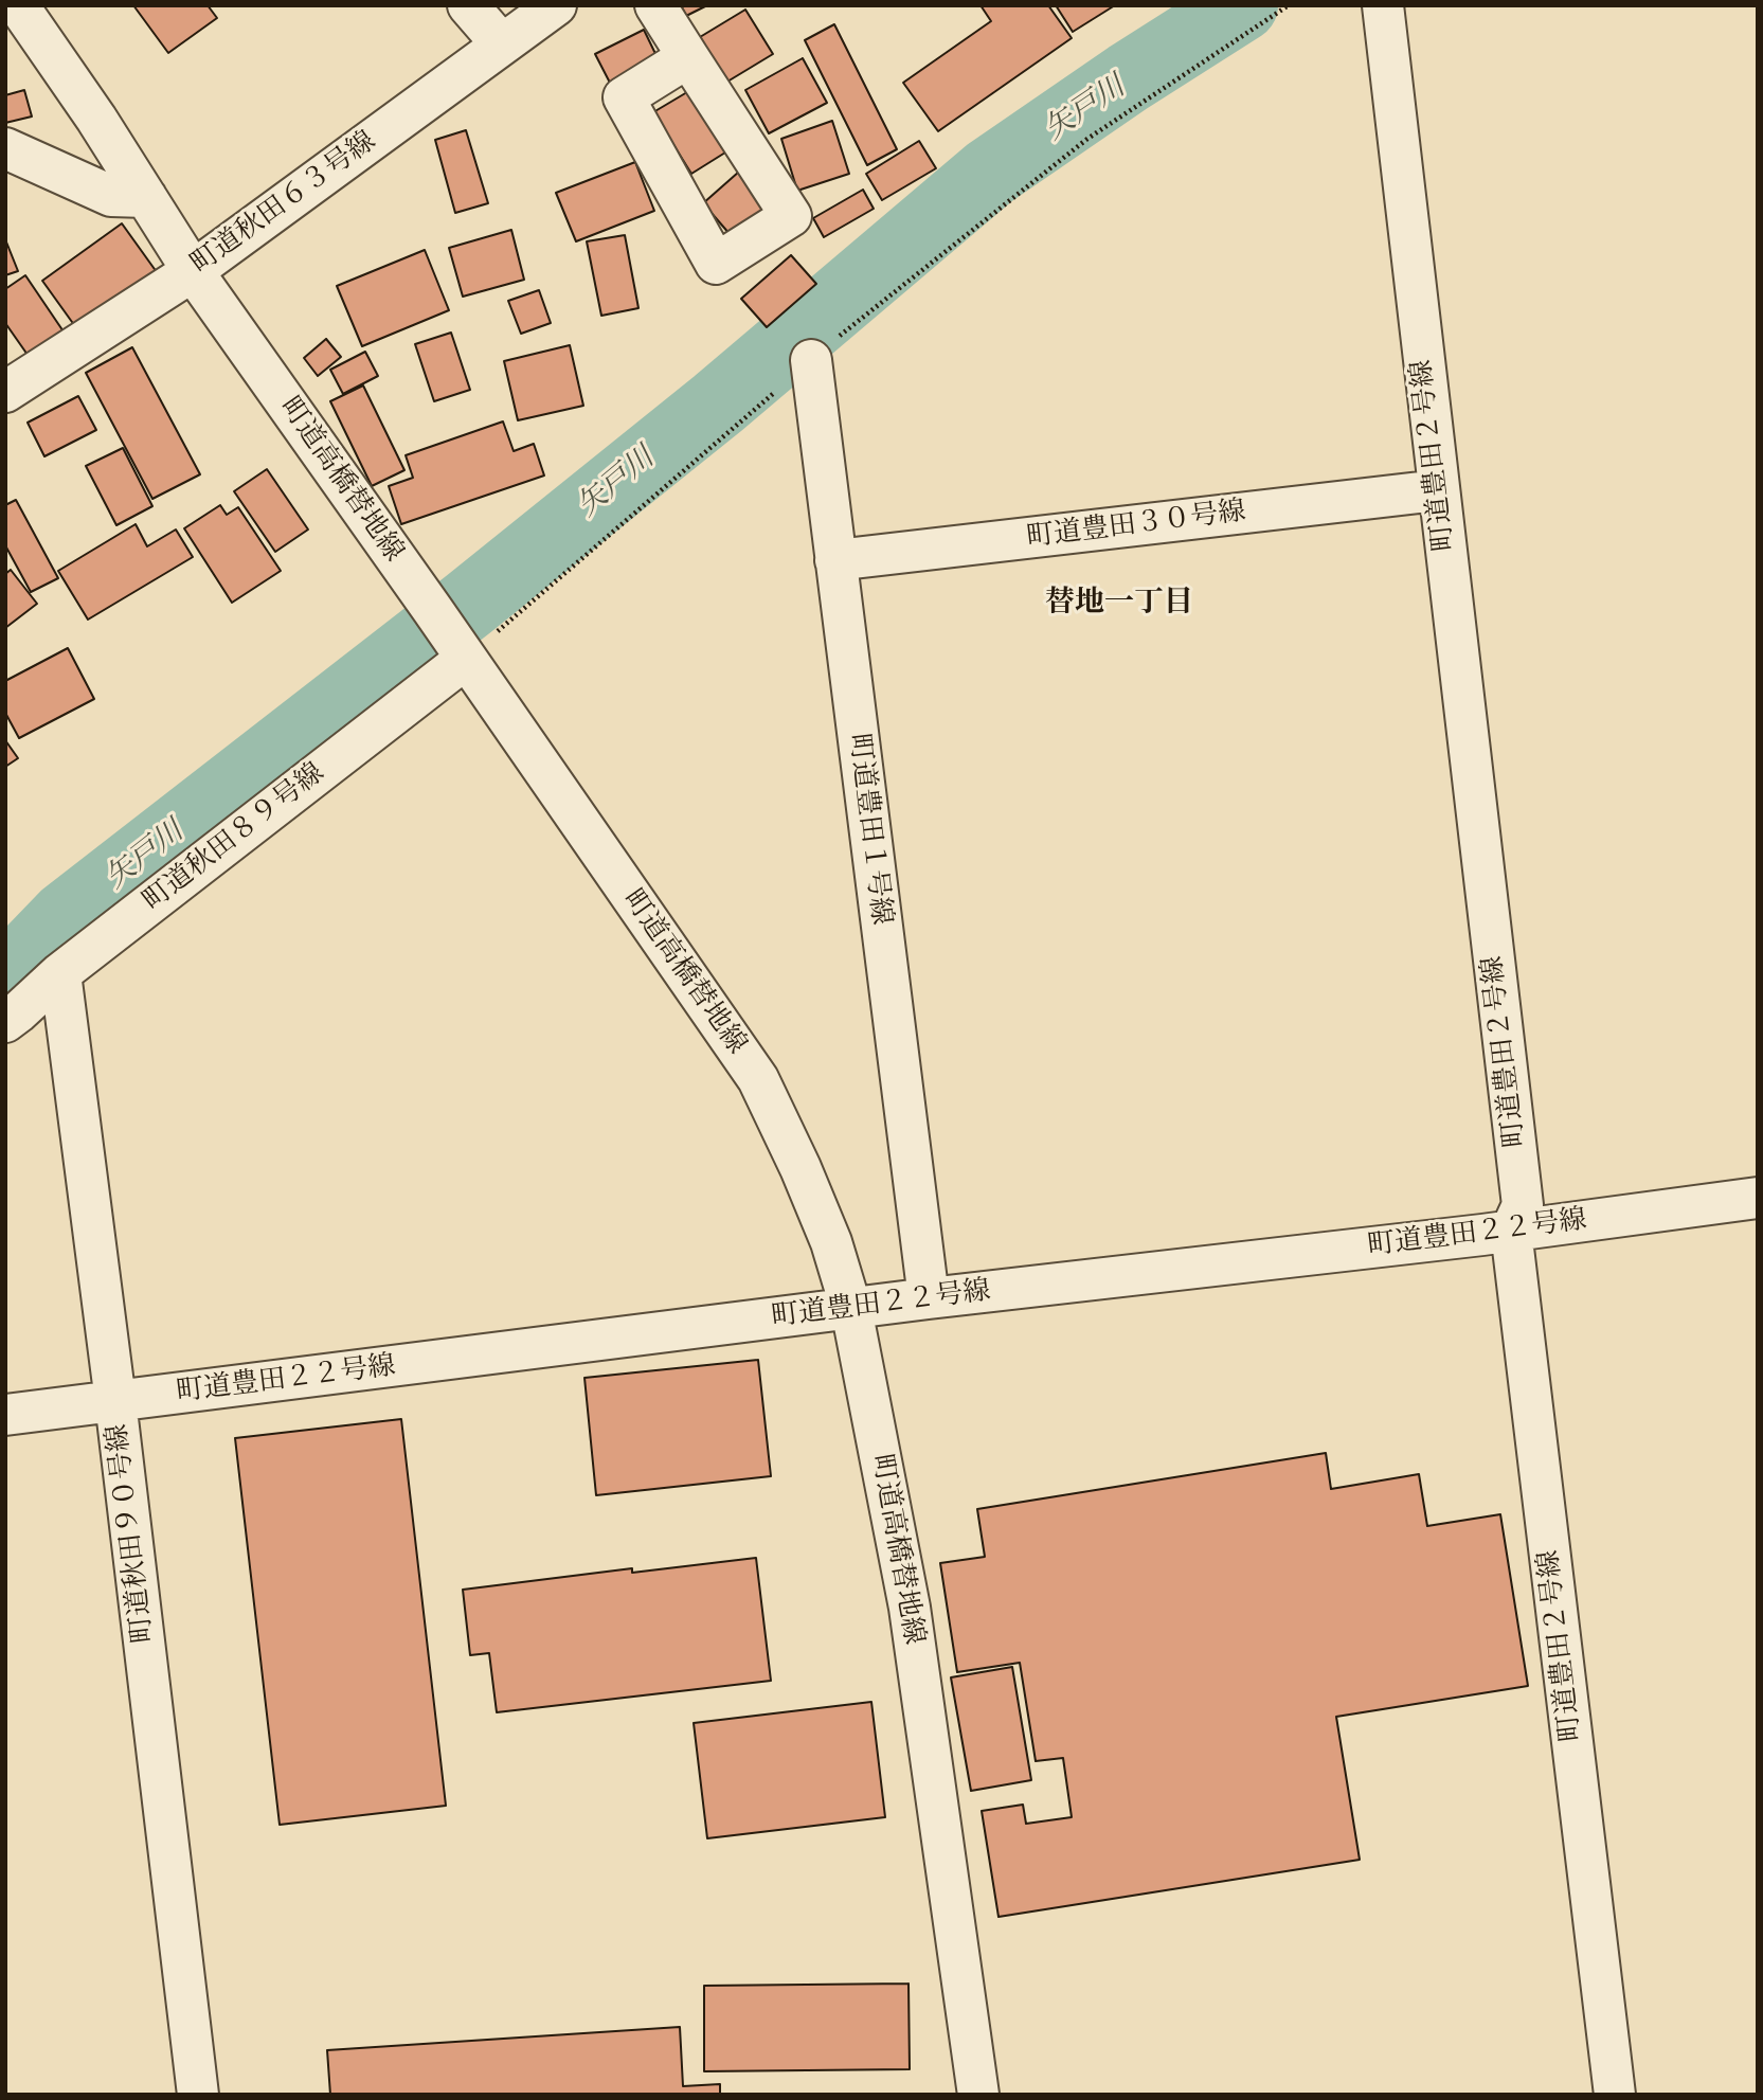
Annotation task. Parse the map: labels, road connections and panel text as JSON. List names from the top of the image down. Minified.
{"streets":{"street":["町道秋田６３号線","町道豊田２号線","町道高橋替地線","町道豊田３０号線","町道豊田１号線","町道秋田８９号線","町道豊田２２号線","町道秋田９０号線"]},"crossings":[["町道秋田６３号線","町道高橋替地線"],["町道豊田２号線","町道豊田３０号線"],["町道豊田２号線","町道豊田２２号線"],["町道高橋替地線","町道秋田８９号線"],["町道高橋替地線","町道豊田２２号線"],["町道豊田３０号線","町道豊田１号線"],["町道豊田１号線","町道豊田２２号線"],["町道秋田８９号線","町道秋田９０号線"],["町道豊田２２号線","町道秋田９０号線"]],"districts":["替地一丁目"],"water":["矢戸川"]}
